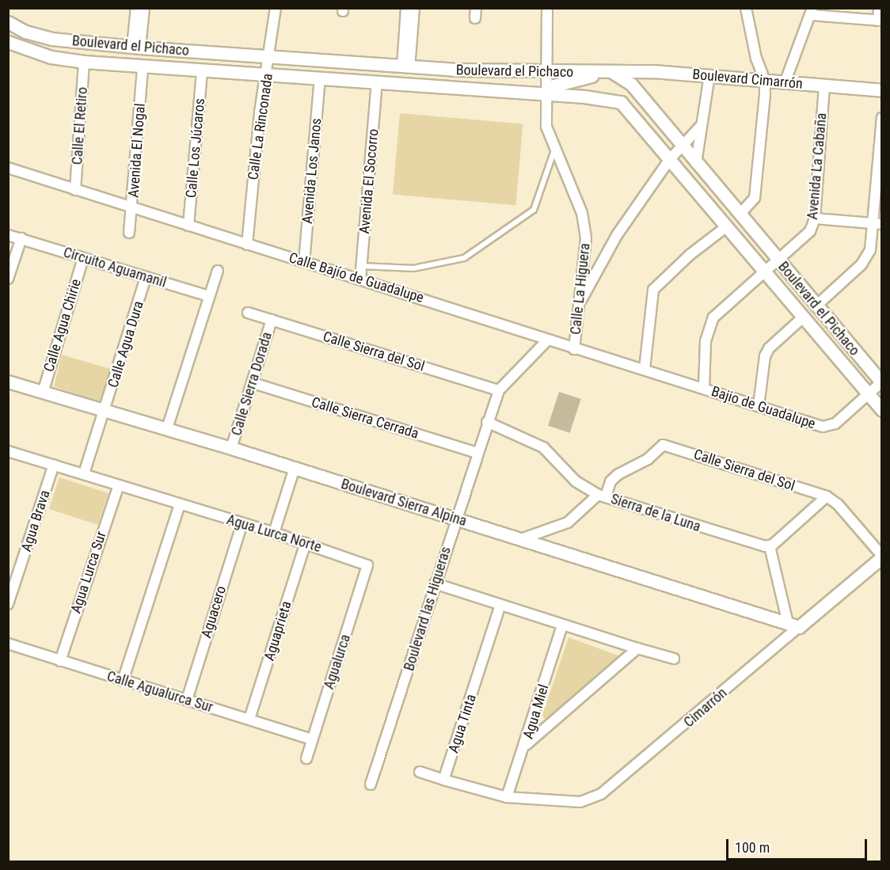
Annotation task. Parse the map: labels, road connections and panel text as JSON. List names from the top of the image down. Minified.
{"streets":{"street":["Boulevard el Pichaco","Boulevard Cimarrón","Calle El Retiro","Calle La Rinconada","Calle Los Júcaros","Avenida El Nogal","Avenida La Cabaña","Avenida Los Janos","Avenida El Socorro","Circuito Aguamanil","Calle Bajío de Guadalupe","Calle La Higuera","Calle Agua Chirie","Calle Agua Dura","Calle Sierra del Sol","Calle Sierra Dorada","Bajio de Guadalupe","Calle Sierra Cerrada","Boulevard Sierra Alpina","Sierra de la Luna","Agua Brava","Agua Lurca Norte","Agua Lurca Sur","Boulevard las Higueras","Aguacero","Aguaprieta","Agualurca","Calle Agualurca Sur","Cimarrón","Agua Miel","Agua Tinta"]},"crossings":[["Boulevard el Pichaco","Boulevard Cimarrón"],["Boulevard el Pichaco","Calle El Retiro"],["Boulevard el Pichaco","Calle La Rinconada"],["Boulevard el Pichaco","Calle Los Júcaros"],["Boulevard el Pichaco","Avenida El Nogal"],["Boulevard el Pichaco","Avenida La Cabaña"],["Boulevard el Pichaco","Avenida Los Janos"],["Boulevard el Pichaco","Avenida El Socorro"],["Boulevard el Pichaco","Calle La Higuera"],["Boulevard el Pichaco","Bajio de Guadalupe"],["Boulevard Cimarrón","Avenida La Cabaña"],["Calle El Retiro","Calle Bajío de Guadalupe"],["Calle La Rinconada","Calle Bajío de Guadalupe"],["Calle Los Júcaros","Calle Bajío de Guadalupe"],["Avenida El Nogal","Calle Bajío de Guadalupe"],["Avenida La Cabaña","Calle Bajío de Guadalupe"],["Avenida La Cabaña","Bajio de Guadalupe"],["Avenida Los Janos","Calle Bajío de Guadalupe"],["Avenida El Socorro","Calle Bajío de Guadalupe"],["Circuito Aguamanil","Calle Agua Chirie"],["Circuito Aguamanil","Calle Agua Dura"],["Calle Bajío de Guadalupe","Calle La Higuera"],["Calle Bajío de Guadalupe","Bajio de Guadalupe"],["Calle Bajío de Guadalupe","Boulevard las Higueras"],["Calle Agua Chirie","Boulevard Sierra Alpina"],["Calle Agua Dura","Boulevard Sierra Alpina"],["Calle Agua Dura","Agua Lurca Norte"],["Calle Sierra del Sol","Calle Sierra Dorada"],["Calle Sierra del Sol","Sierra de la Luna"],["Calle Sierra del Sol","Boulevard las Higueras"],["Calle Sierra Dorada","Calle Sierra Cerrada"],["Calle Sierra Dorada","Boulevard Sierra Alpina"],["Calle Sierra Cerrada","Boulevard las Higueras"],["Boulevard Sierra Alpina","Boulevard las Higueras"],["Boulevard Sierra Alpina","Cimarrón"],["Sierra de la Luna","Boulevard las Higueras"],["Agua Brava","Agua Lurca Norte"],["Agua Lurca Norte","Agua Lurca Sur"],["Agua Lurca Norte","Aguacero"],["Agua Lurca Norte","Aguaprieta"],["Agua Lurca Norte","Agualurca"],["Agua Lurca Sur","Calle Agualurca Sur"],["Aguacero","Calle Agualurca Sur"],["Aguaprieta","Calle Agualurca Sur"],["Agualurca","Calle Agualurca Sur"],["Cimarrón","Agua Miel"]],"scale_bar":"100 m"}
